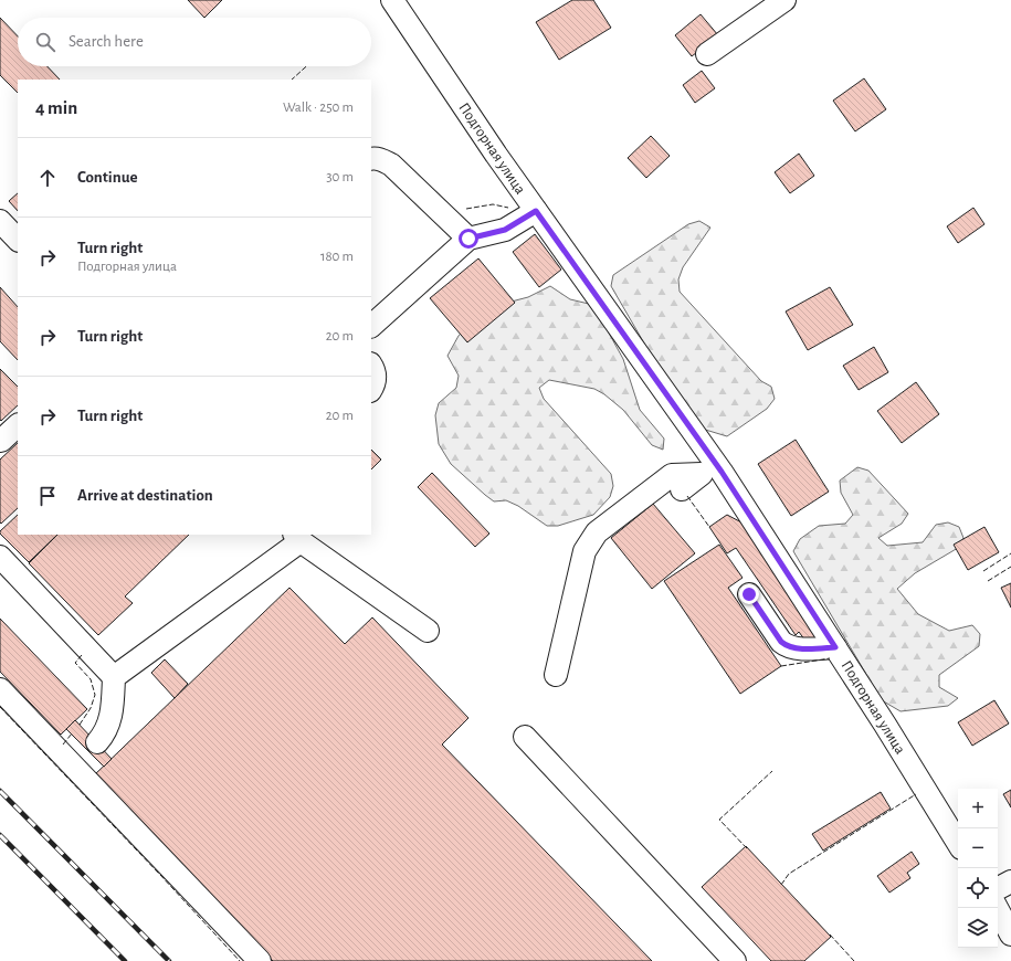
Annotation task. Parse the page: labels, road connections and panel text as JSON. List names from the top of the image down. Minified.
{"streets":{"street":["Подгорная улица"]},"page":{"search":"Search here","heading":["4 min","Walk · 250 m"],"list":[["Continue","30 m"],["Turn right","Подгорная улица","180 m"],["Turn right","20 m"],["Turn right","20 m"],"Arrive at destination"],"map_buttons":["+","−"]}}
